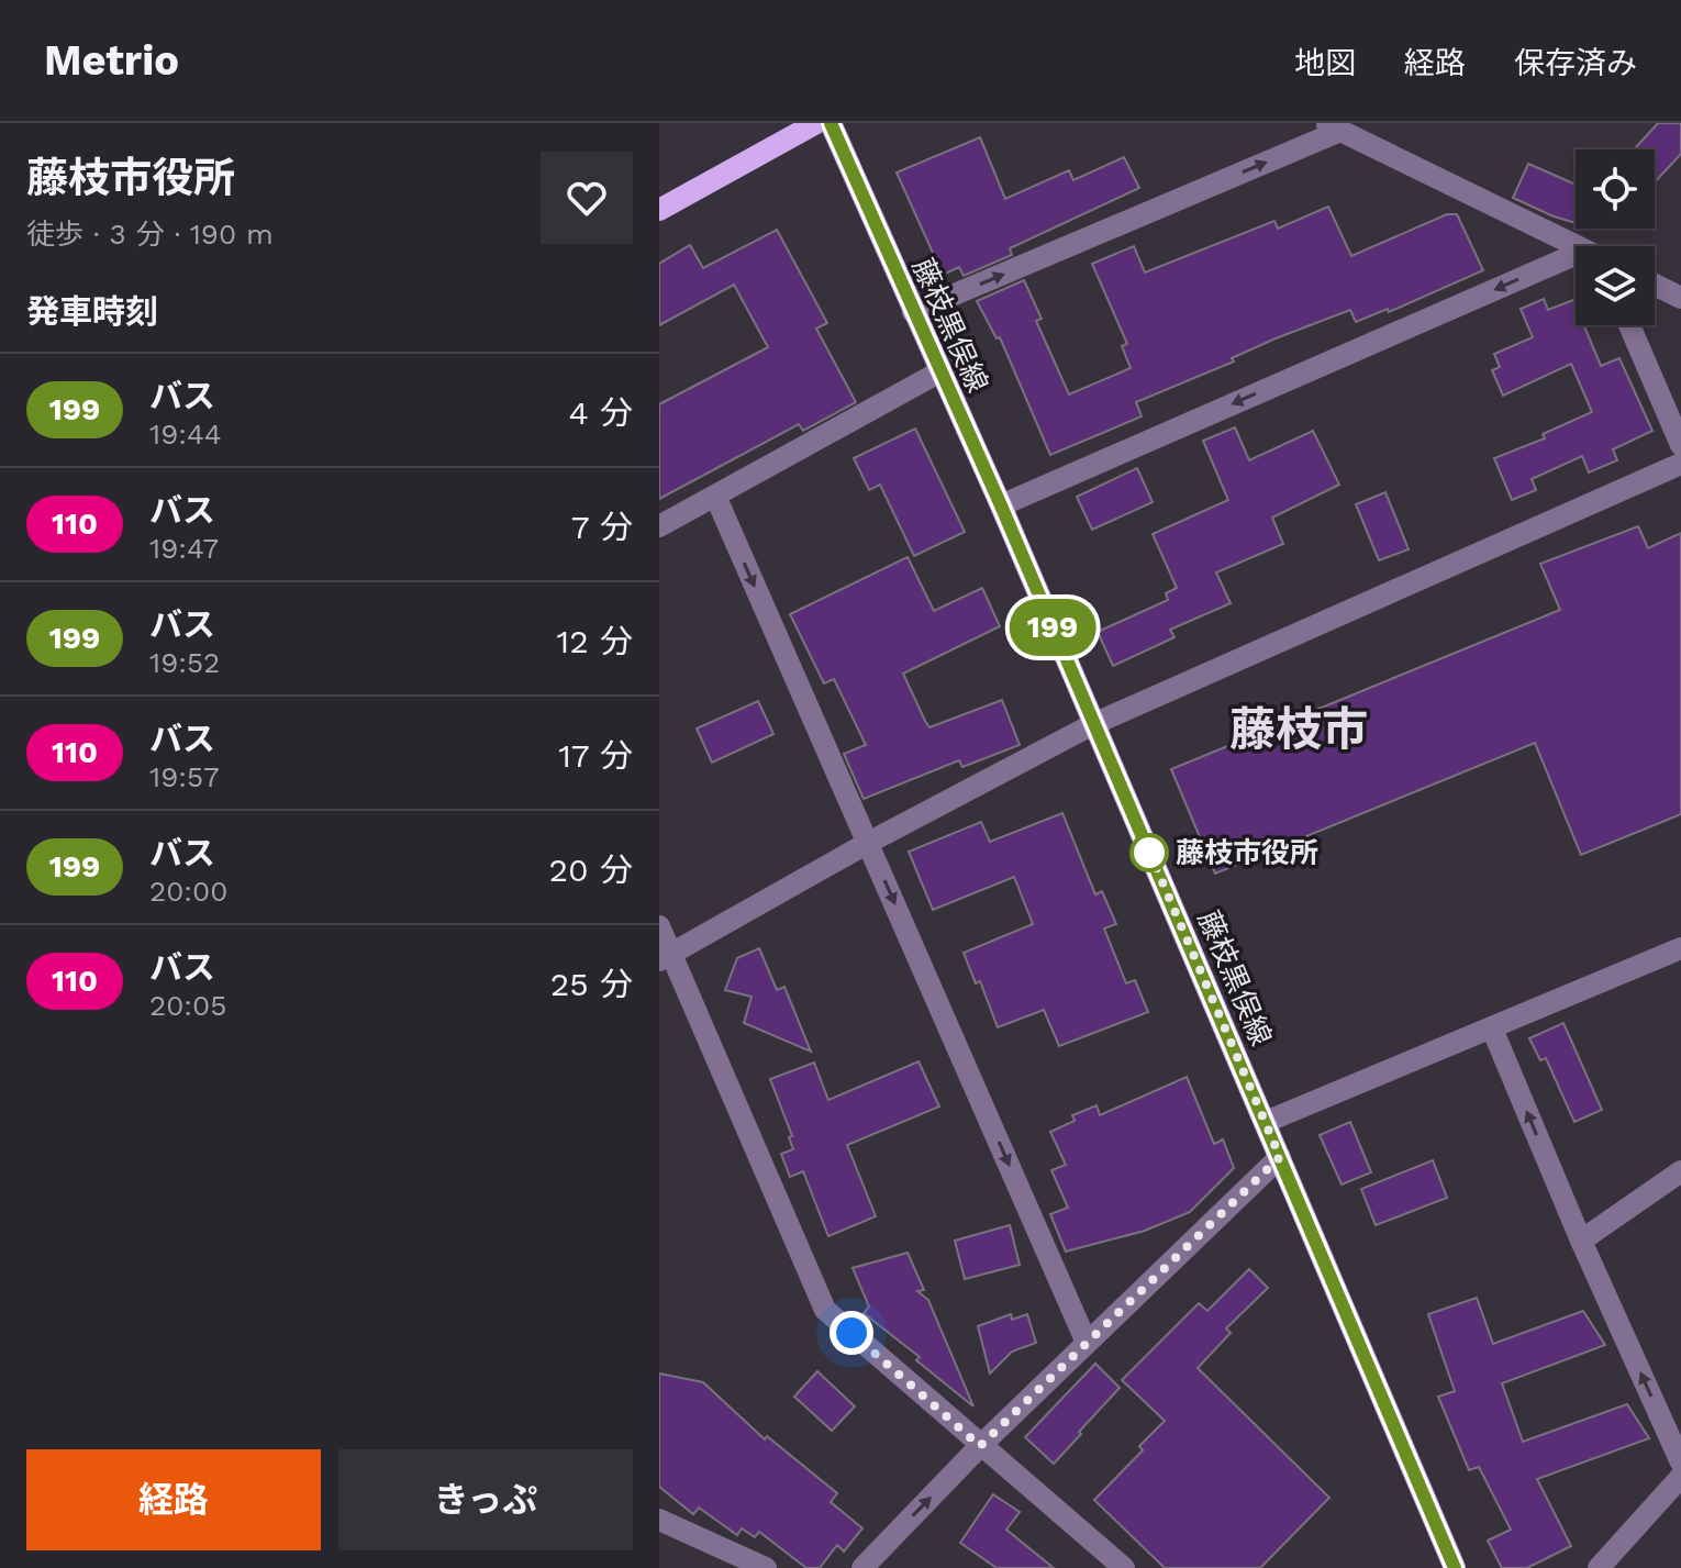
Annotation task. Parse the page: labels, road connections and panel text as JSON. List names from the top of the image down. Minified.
{"streets":{"main road":["藤枝黒俣線"]},"districts":["藤枝市"],"places":["藤枝市役所"],"lines":["bus line 199"],"page":{"header":"Metrio","nav":["地図","経路","保存済み"],"heading":[["藤枝市役所","徒歩 · 3 分 · 190 m"],"発車時刻"],"on_map":"199","list":[{"mark":"199","name":"バス","note":"19:44","value":"4 分"},{"mark":"110","name":"バス","note":"19:47","value":"7 分"},{"mark":"199","name":"バス","note":"19:52","value":"12 分"},{"mark":"110","name":"バス","note":"19:57","value":"17 分"},{"mark":"199","name":"バス","note":"20:00","value":"20 分"},{"mark":"110","name":"バス","note":"20:05","value":"25 分"}],"buttons":["経路","きっぷ"]}}
